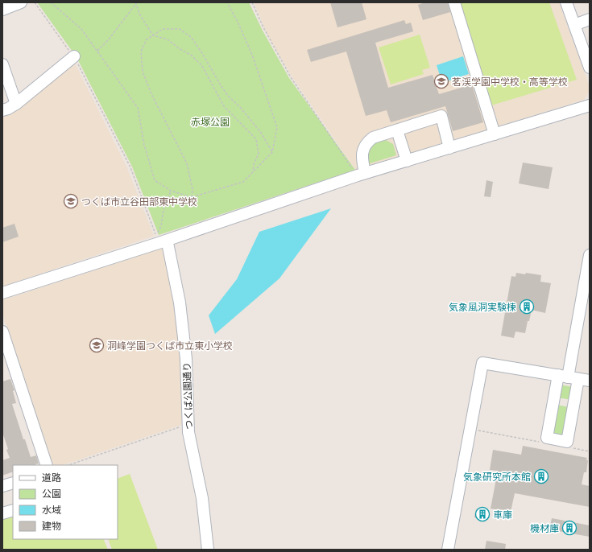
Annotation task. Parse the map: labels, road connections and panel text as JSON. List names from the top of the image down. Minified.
{"streets":{"street":["つくば公園通り"]},"parks":["赤塚公園"],"places":{"school or university":["茗渓学園中学校・高等学校","つくば市立谷田部東中学校","洞峰学園つくば市立東小学校"],"building":["気象風洞実験棟","気象研究所本館","車庫","機材庫"]},"legend":["道路","公園","水域","建物"]}
